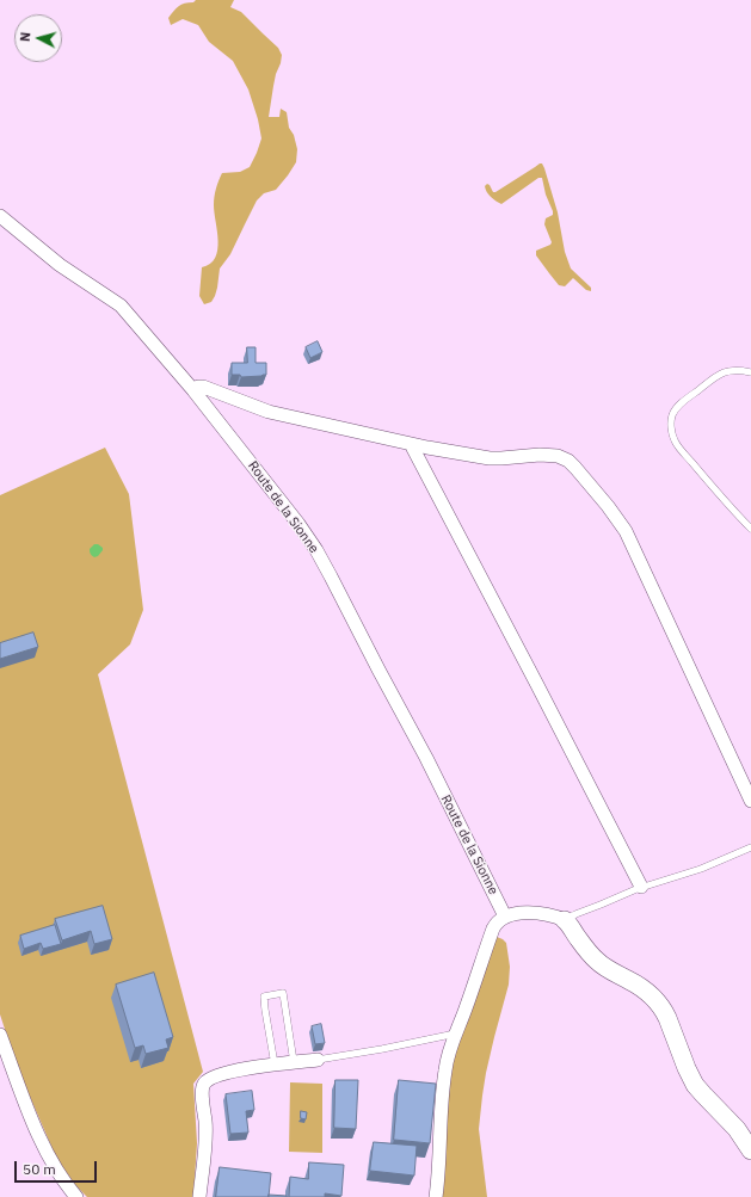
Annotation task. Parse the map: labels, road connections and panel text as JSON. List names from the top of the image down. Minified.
{"streets":{"street":["Route de la Sionne"]},"scale_bar":"50 m","north":"left"}
